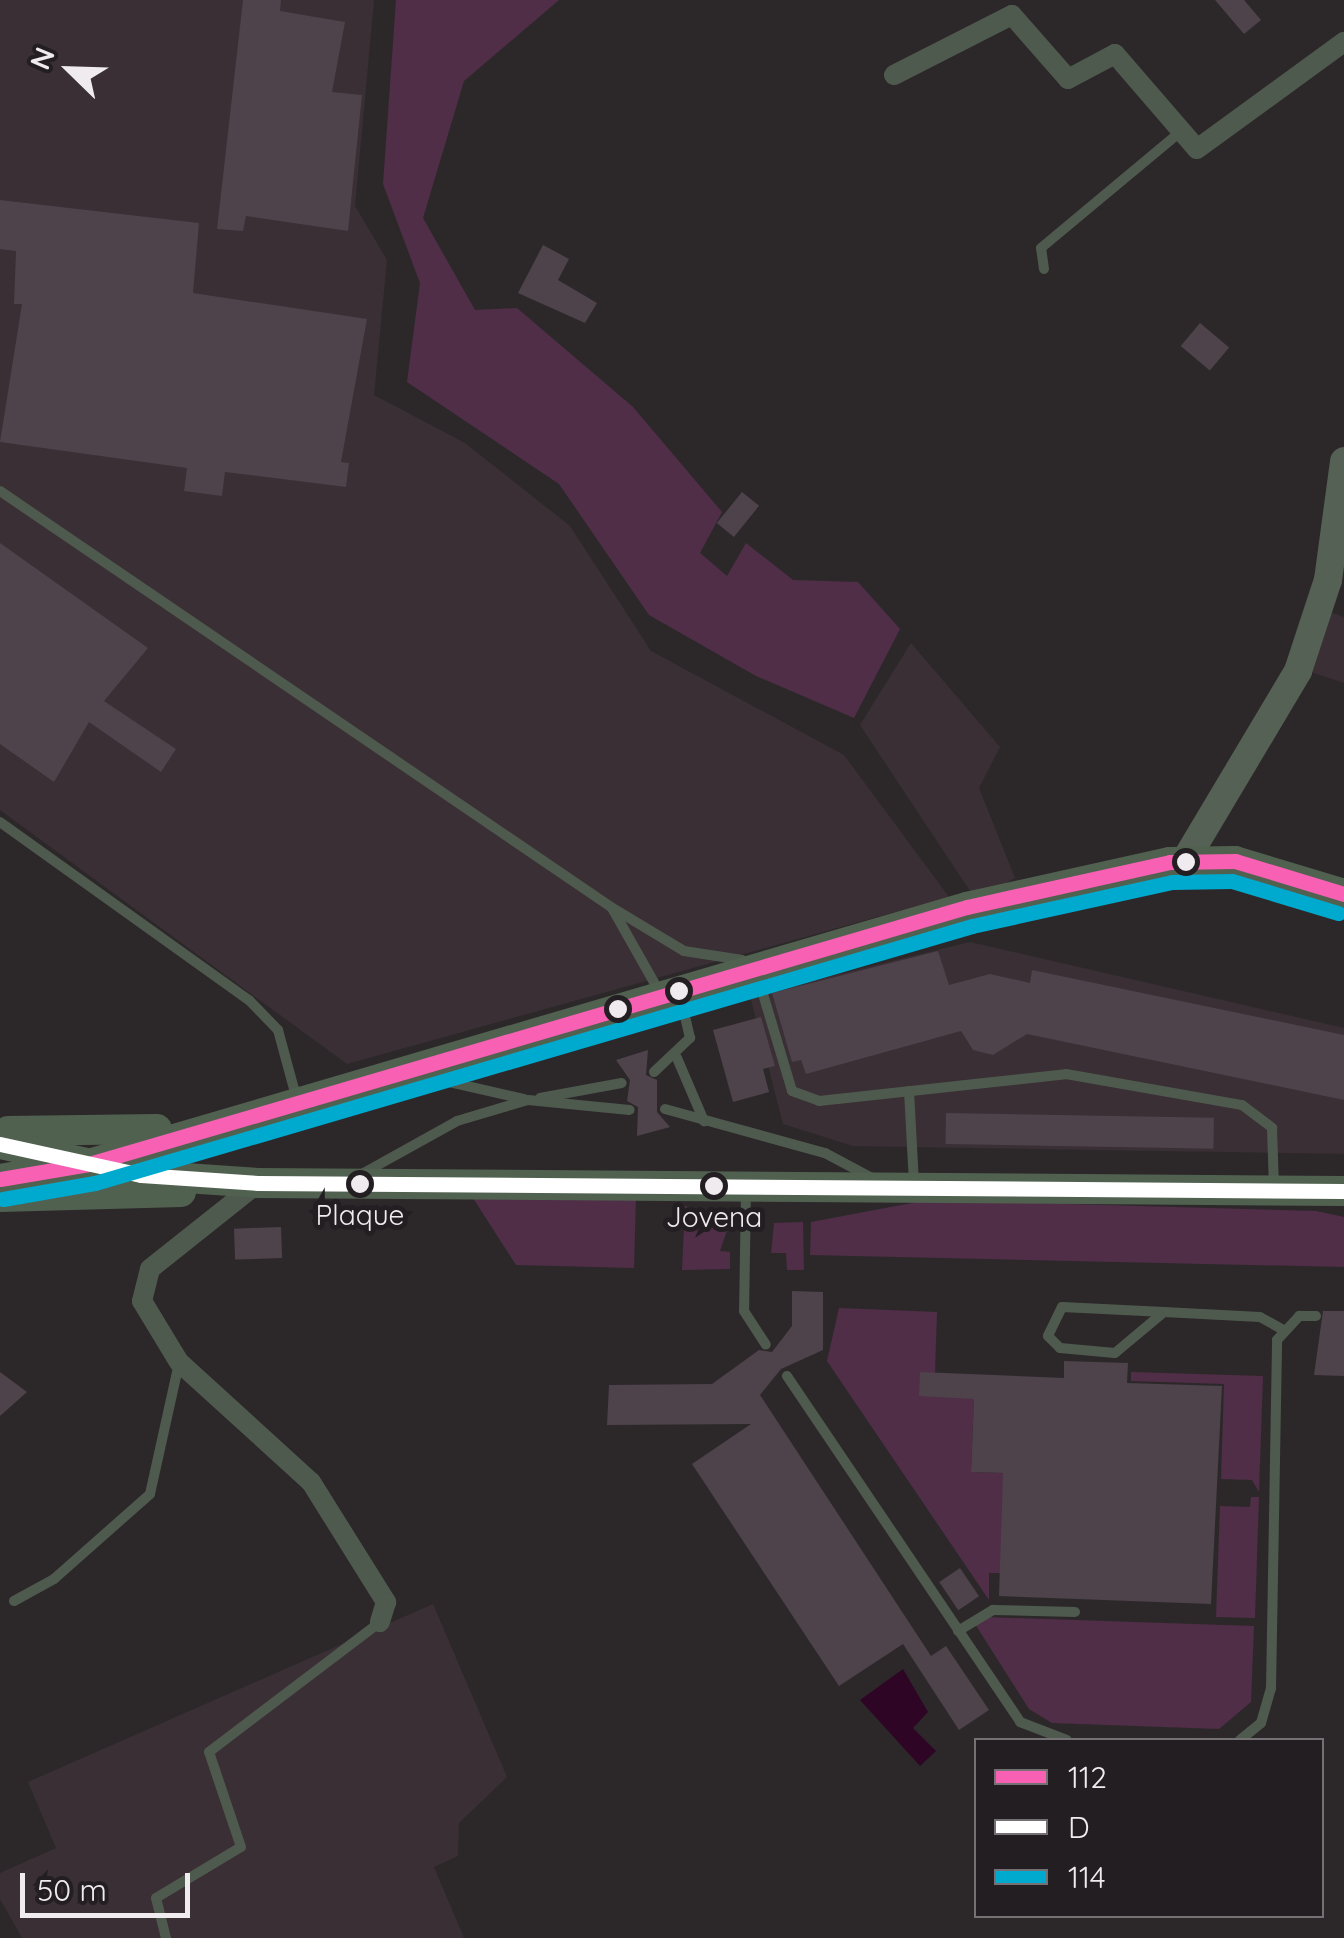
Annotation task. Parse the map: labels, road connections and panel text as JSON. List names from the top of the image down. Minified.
{"places":["Plaque","Jovena"],"lines":["transit line 112","transit line 114","transit line D"],"legend":["112","D","114"],"scale_bar":"50 m","north":"top left"}
